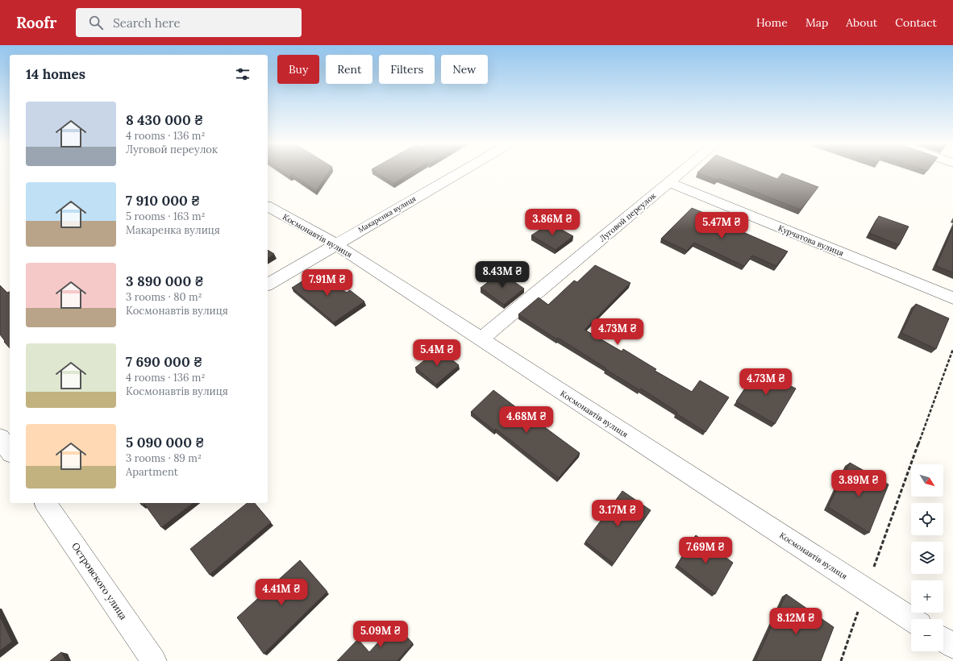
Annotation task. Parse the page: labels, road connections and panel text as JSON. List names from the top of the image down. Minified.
{"streets":{"street":["Макаренка вулиця","Луговой переулок","Космонавтів вулиця","Курчатова вулиця","Островского улица"]},"crossings":[["Макаренка вулиця","Космонавтів вулиця"],["Луговой переулок","Космонавтів вулиця"],["Луговой переулок","Курчатова вулиця"]],"north":"bottom right","page":{"header":"Roofr","search":"Search here","nav":["Home","Map","About","Contact"],"chip":["Buy","Rent","Filters","New"],"heading":"14 homes","list":[{"name":"8 430 000 ₴","note":"4 rooms · 136 m² · Луговой переулок"},{"name":"7 910 000 ₴","note":"5 rooms · 163 m² · Макаренка вулиця"},{"name":"3 890 000 ₴","note":"3 rooms · 80 m² · Космонавтів вулиця"},{"name":"7 690 000 ₴","note":"4 rooms · 136 m² · Космонавтів вулиця"},{"name":"5 090 000 ₴","note":"3 rooms · 89 m² · Apartment"}],"price":["3.86M ₴","5.47M ₴","8.43M ₴","7.91M ₴","4.73M ₴","5.4M ₴","4.73M ₴","4.68M ₴","3.89M ₴","3.17M ₴","7.69M ₴","4.41M ₴","8.12M ₴","5.09M ₴"],"map_buttons":["+","−"]}}
